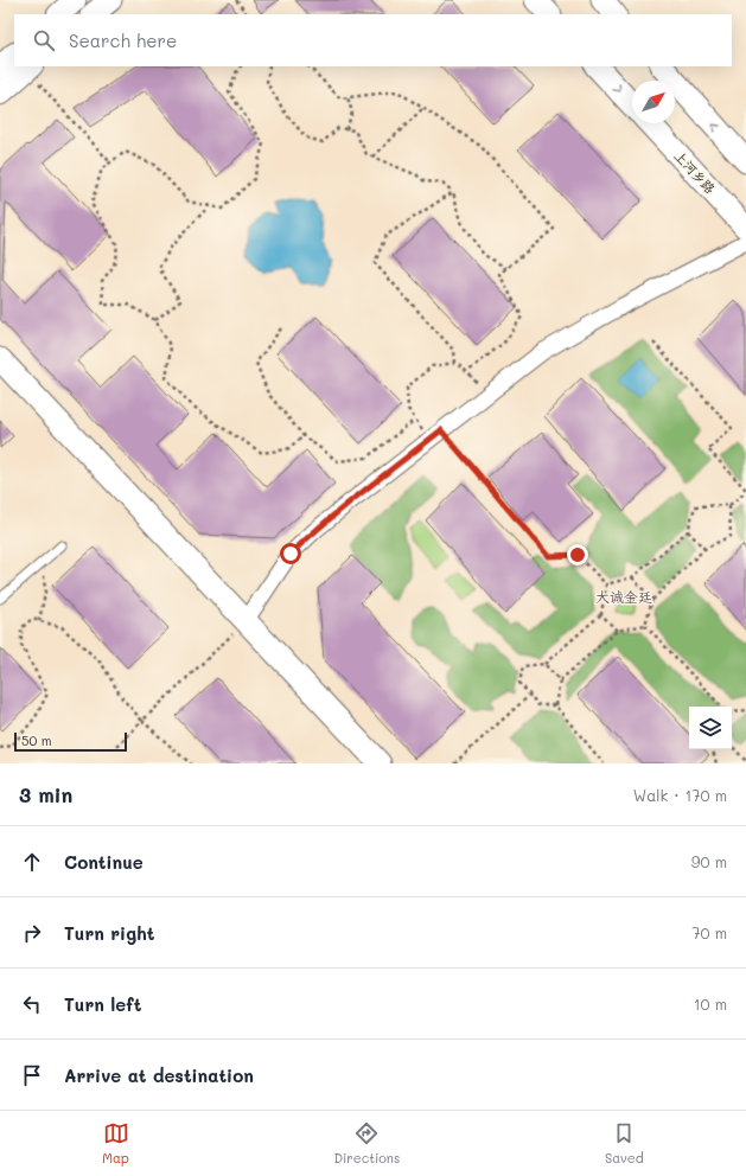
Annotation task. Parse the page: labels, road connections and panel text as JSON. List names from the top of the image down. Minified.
{"streets":{"street":["上河乡路"]},"districts":["大诚金廷"],"scale_bar":"50 m","north":"top right","page":{"search":"Search here","scale":"50 m","heading":["3 min","Walk · 170 m"],"list":[["Continue","90 m"],["Turn right","70 m"],["Turn left","10 m"],"Arrive at destination"],"nav":["Map","Directions","Saved"]}}
